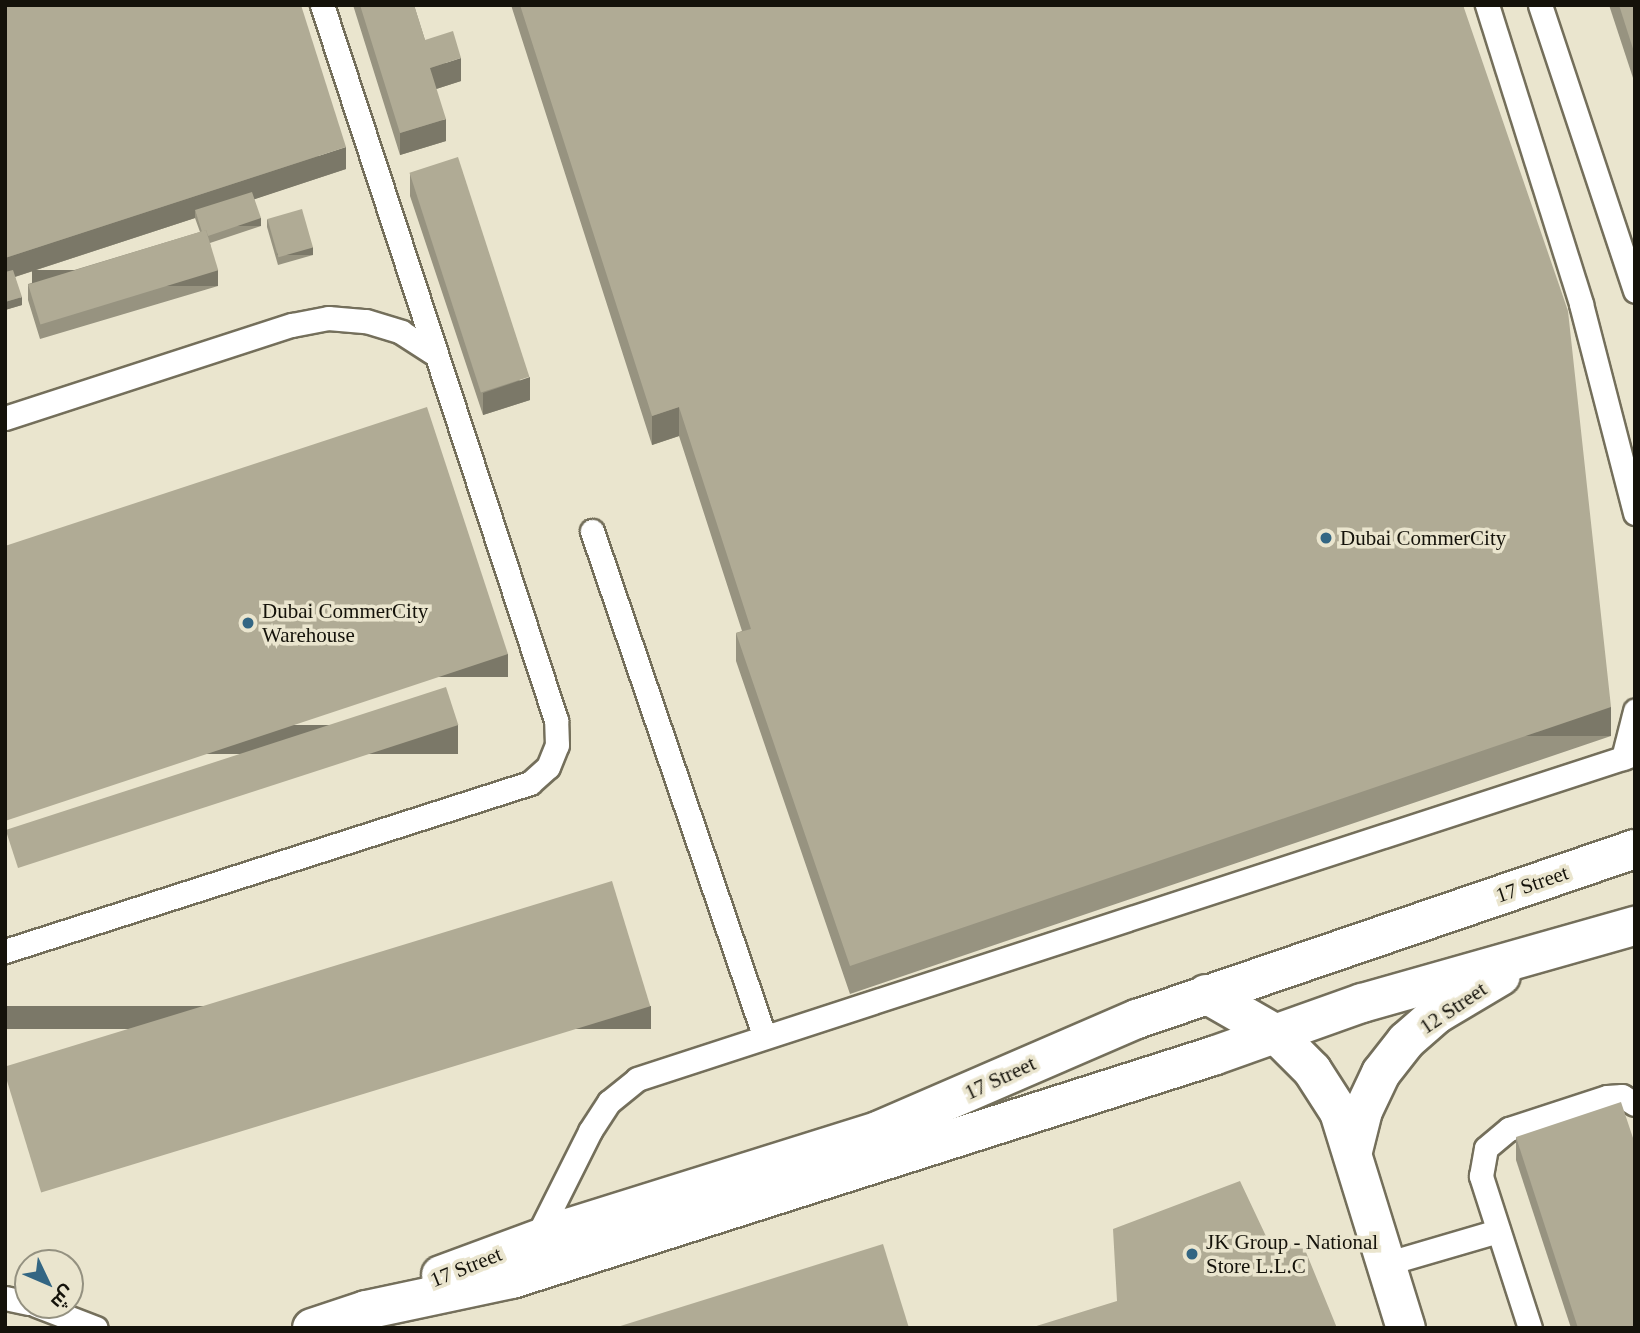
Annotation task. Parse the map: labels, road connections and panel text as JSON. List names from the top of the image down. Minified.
{"streets":{"street":["17 Street","12 Street"]},"crossings":[["17 Street","12 Street"]],"places":["Dubai CommerCity","Dubai CommerCity Warehouse","JK Group - National Store L.L.C"],"north":"bottom right"}
